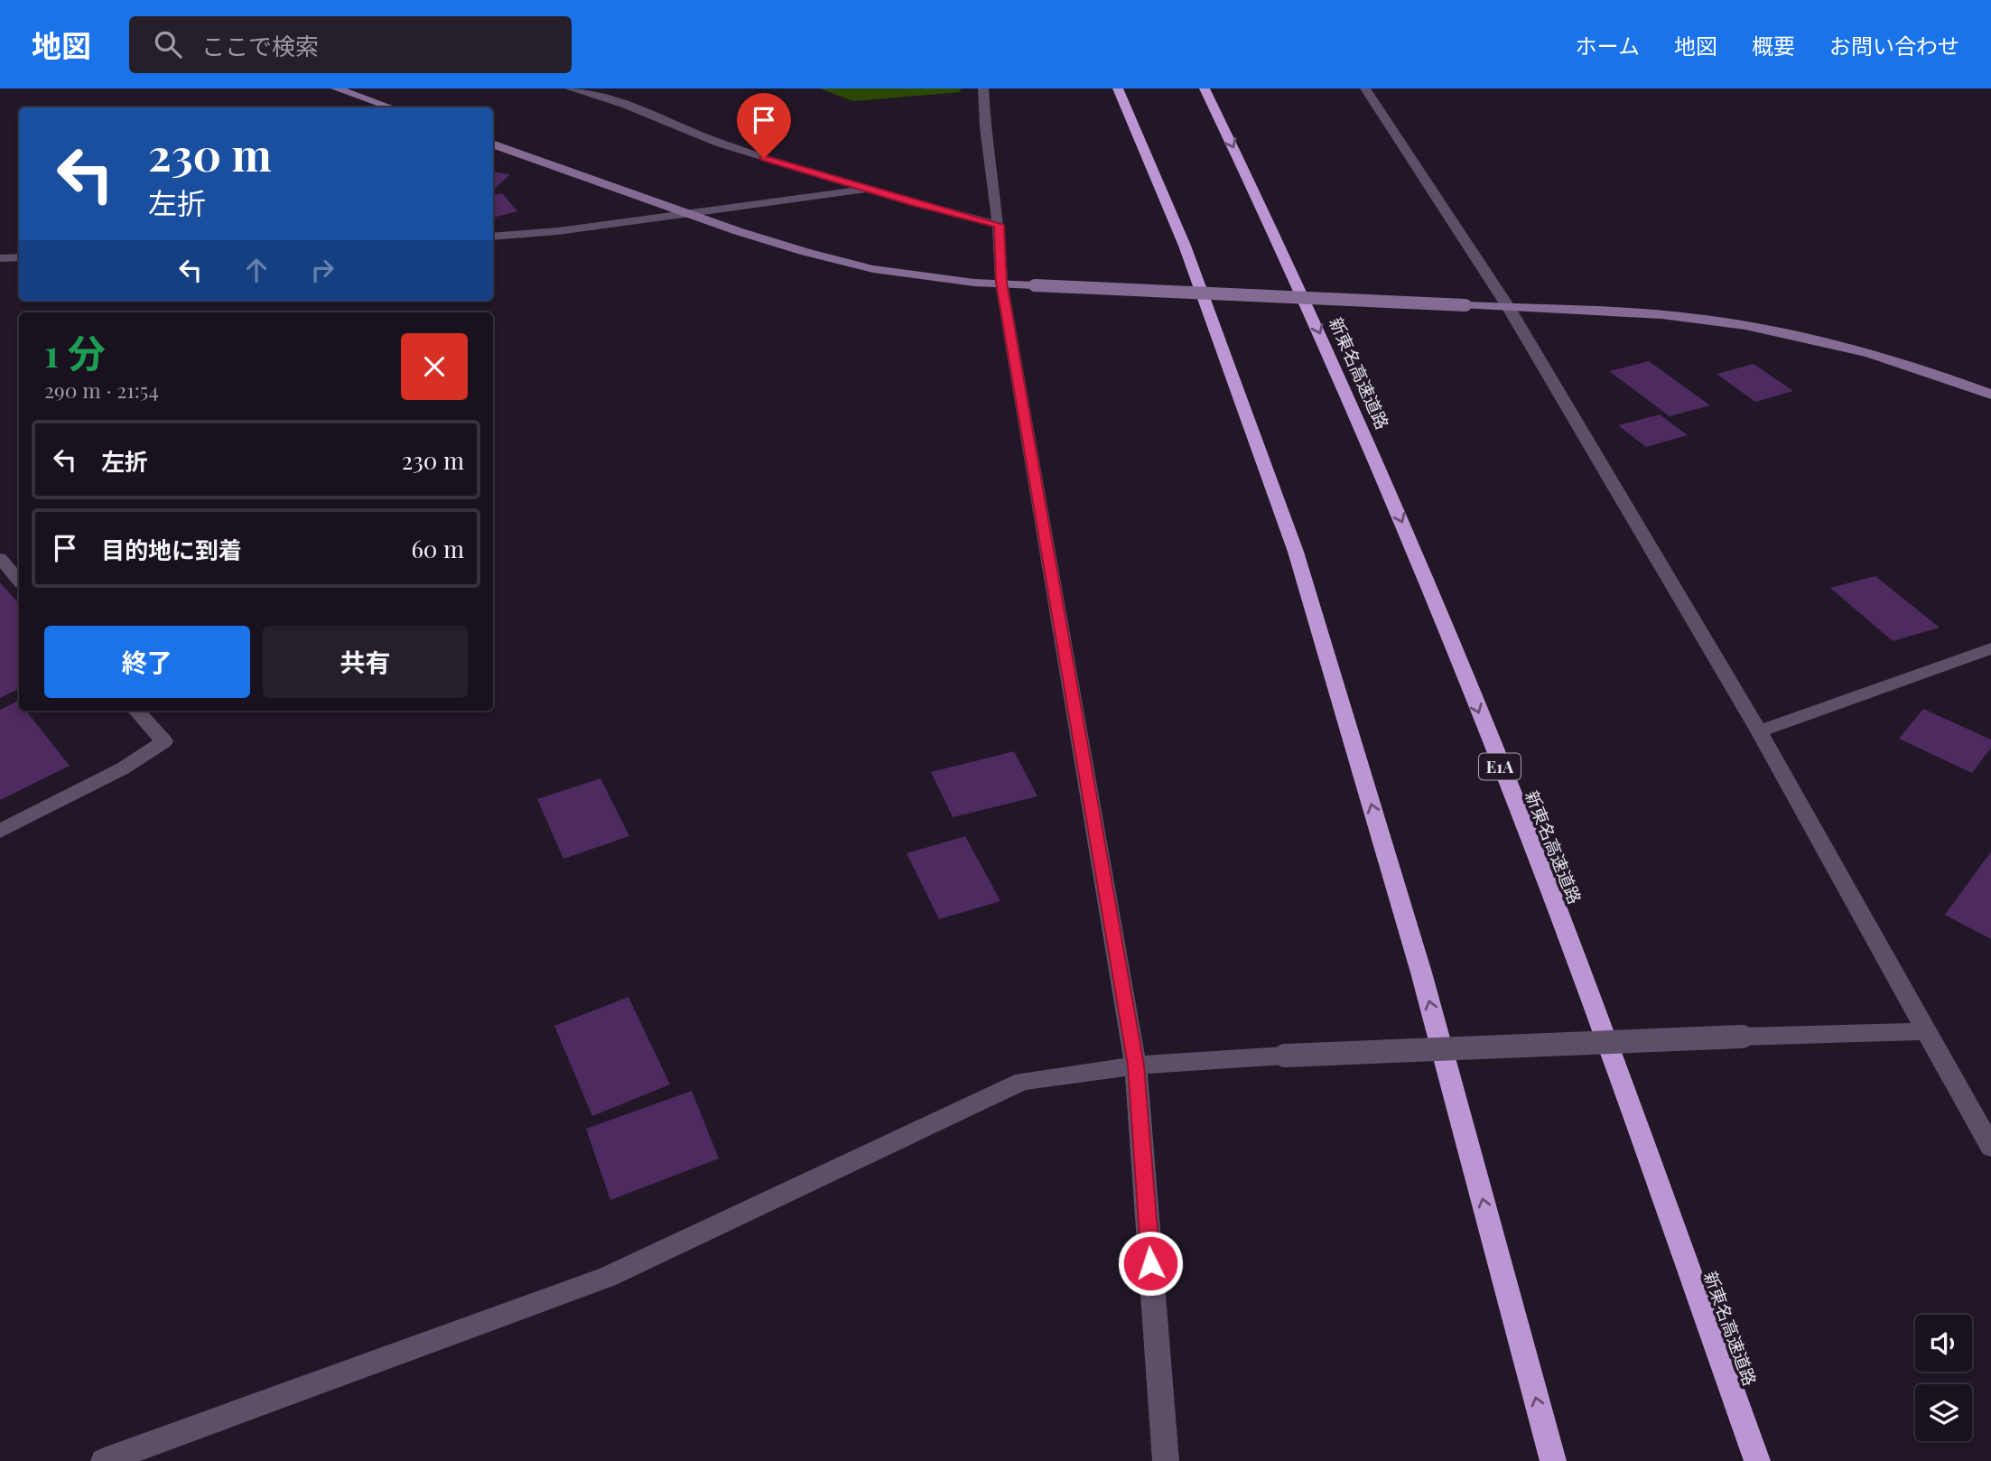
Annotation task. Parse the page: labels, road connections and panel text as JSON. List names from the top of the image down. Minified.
{"streets":{"highway":["新東名高速道路","E1A"]},"page":{"header":"地図","search":"ここで検索","nav":["ホーム","地図","概要","お問い合わせ"],"turn":["230 m","左折"],"heading":["1 分","290 m · 21:54"],"list":[{"name":"左折","value":"230 m"},{"name":"目的地に到着","value":"60 m"}],"buttons":["終了","共有"]}}
